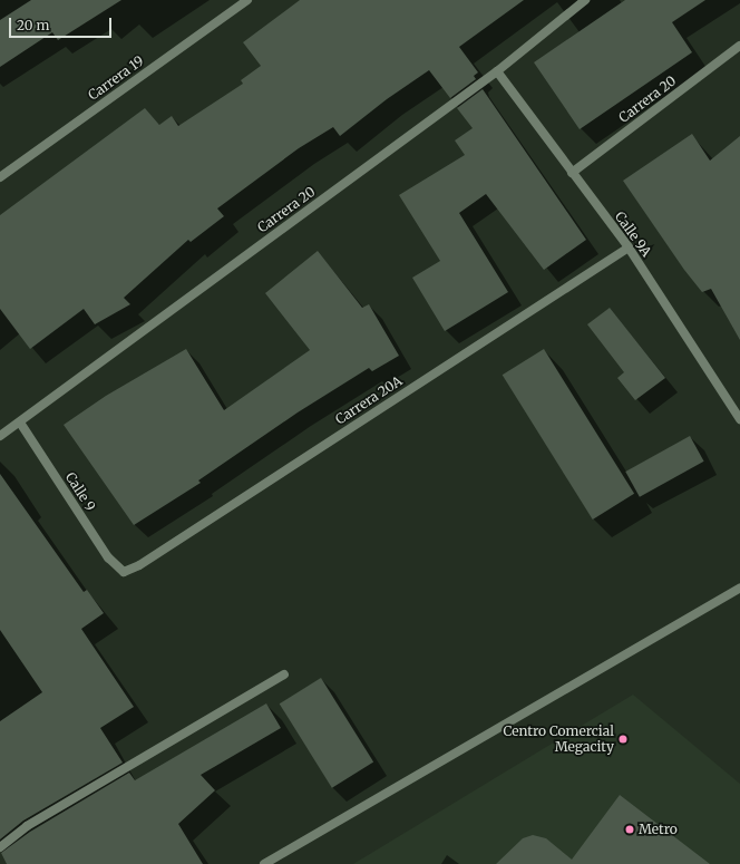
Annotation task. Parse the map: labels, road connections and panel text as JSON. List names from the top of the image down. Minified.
{"streets":{"street":["Carrera 19","Carrera 20","Calle 9A","Carrera 20A","Calle 9"]},"crossings":[["Carrera 20","Calle 9A"],["Carrera 20","Calle 9"],["Calle 9A","Carrera 20A"],["Carrera 20A","Calle 9"]],"places":["Centro Comercial Megacity","Metro"],"scale_bar":"20 m"}
